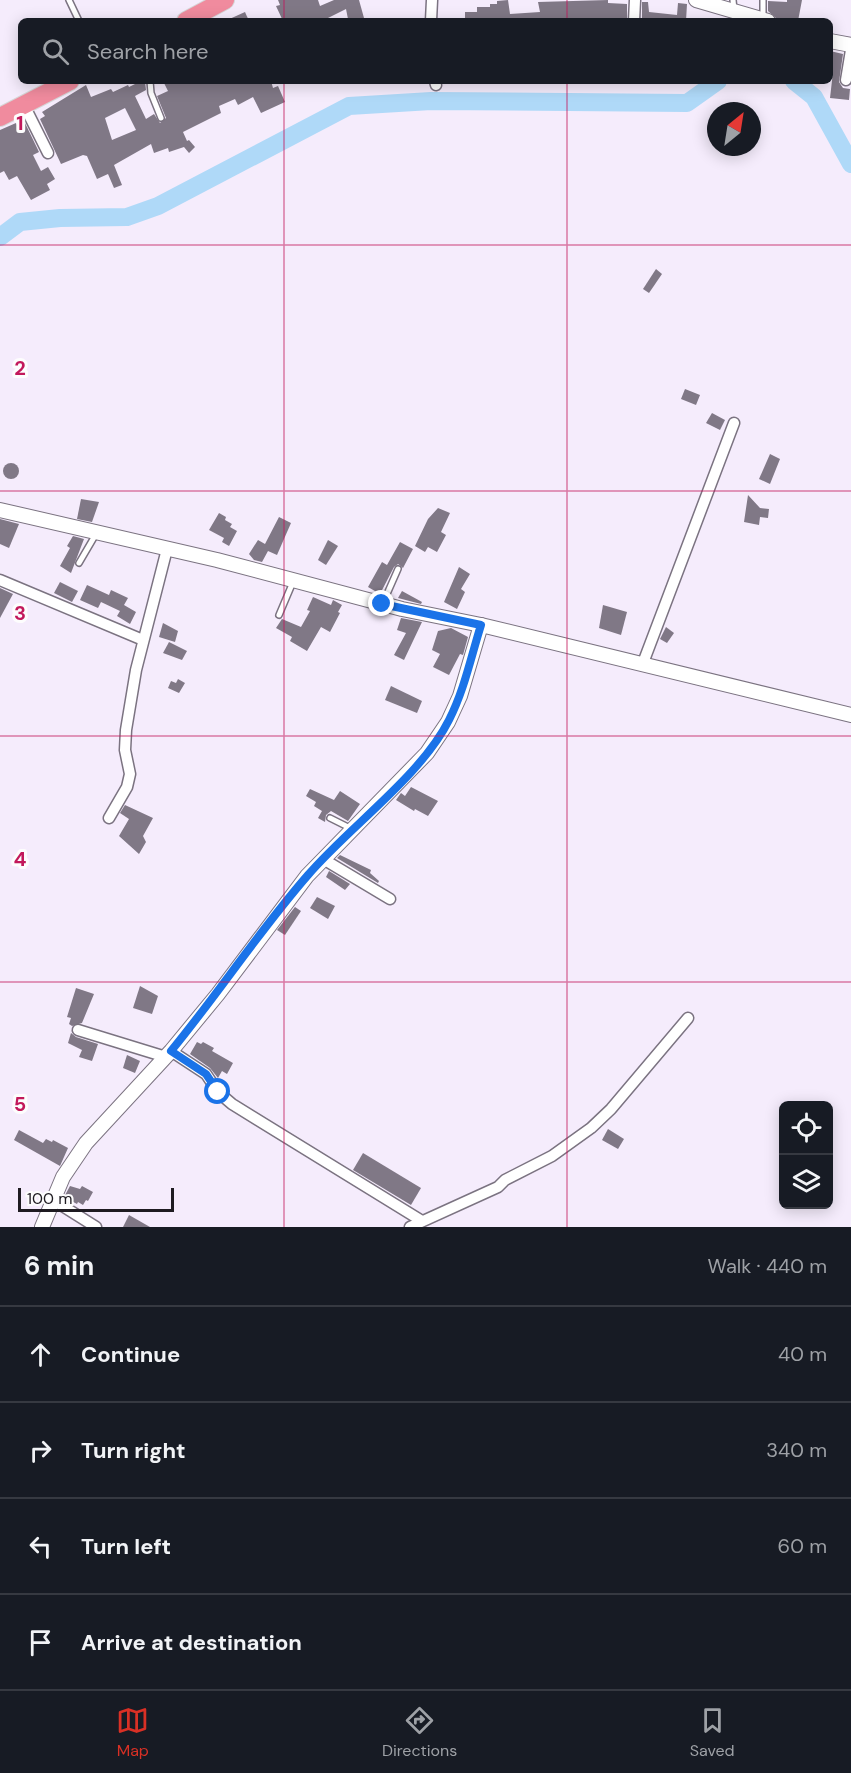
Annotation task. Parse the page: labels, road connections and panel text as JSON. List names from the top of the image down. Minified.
{"scale_bar":"100 m","north":"top right","page":{"search":"Search here","scale":"100 m","heading":["6 min","Walk · 440 m"],"list":[["Continue","40 m"],["Turn right","340 m"],["Turn left","60 m"],"Arrive at destination"],"nav":["Map","Directions","Saved"]},"grid":{"rows":["1","2","3","4","5"]}}
